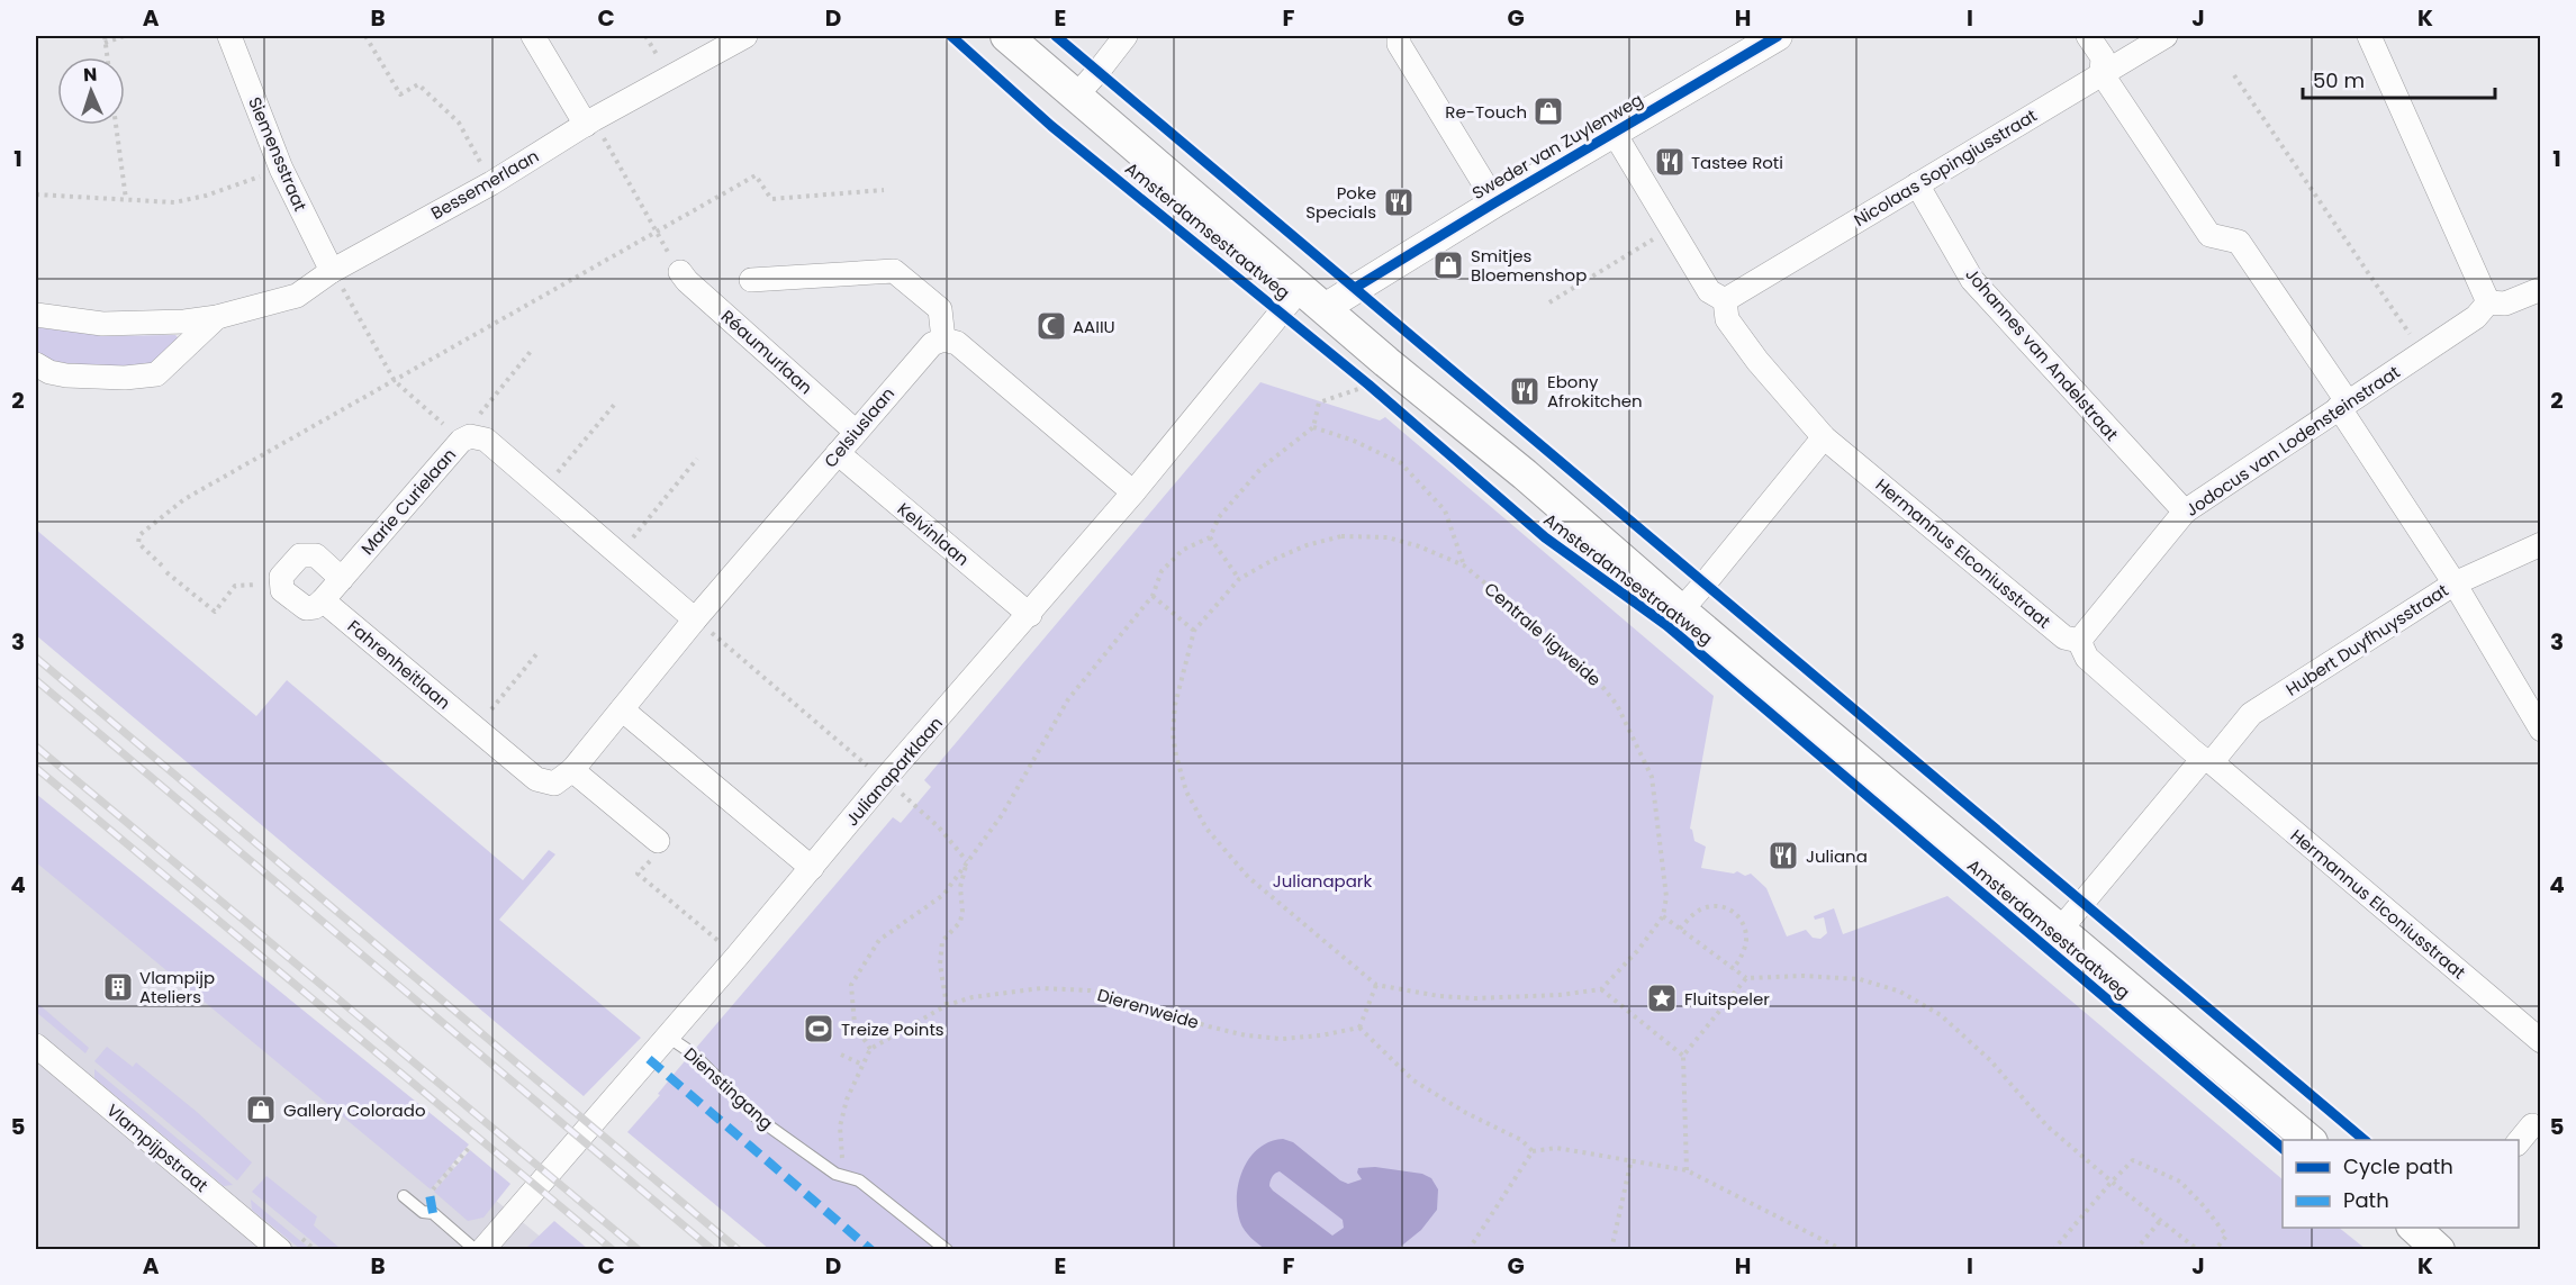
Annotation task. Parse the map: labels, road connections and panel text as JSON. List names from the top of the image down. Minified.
{"streets":{"main road":["Amsterdamsestraatweg"],"street":["Sweder van Zuylenweg","Siemensstraat","Nicolaas Sopingiusstraat","Bessemerlaan","Réaumurlaan","Johannes van Andelstraat","Celsiuslaan","Jodocus van Lodensteinstraat","Marie Curielaan","Kelvinlaan","Hermannus Elconiusstraat","Hubert Duyfhuysstraat","Fahrenheitlaan","Julianaparklaan","Vlampijpstraat"],"lane":["Dienstingang"],"path":["Centrale ligweide","Dierenweide"]},"crossings":[["Sweder van Zuylenweg","Amsterdamsestraatweg"],["Sweder van Zuylenweg","Hermannus Elconiusstraat"],["Sweder van Zuylenweg","Julianaparklaan"],["Siemensstraat","Bessemerlaan"],["Nicolaas Sopingiusstraat","Johannes van Andelstraat"],["Nicolaas Sopingiusstraat","Hermannus Elconiusstraat"],["Amsterdamsestraatweg","Hubert Duyfhuysstraat"],["Amsterdamsestraatweg","Julianaparklaan"],["Réaumurlaan","Celsiuslaan"],["Johannes van Andelstraat","Jodocus van Lodensteinstraat"],["Celsiuslaan","Marie Curielaan"],["Celsiuslaan","Kelvinlaan"],["Celsiuslaan","Fahrenheitlaan"],["Jodocus van Lodensteinstraat","Hermannus Elconiusstraat"],["Marie Curielaan","Fahrenheitlaan"],["Kelvinlaan","Julianaparklaan"],["Hermannus Elconiusstraat","Hubert Duyfhuysstraat"],["Julianaparklaan","Dienstingang"]],"parks":["Julianapark"],"places":{"shop":["Re-Touch","Smitjes Bloemenshop","Gallery Colorado"],"restaurant":["Tastee Roti","Poke Specials","Ebony Afrokitchen","Juliana"],"mosque":["AAIIU"],"building":["Vlampijp Ateliers"],"place":["Fluitspeler"],"sports":["Treize Points"]},"legend":["Cycle path","Path"],"scale_bar":"50 m","north":"top","grid":{"columns":["A","B","C","D","E","F","G","H","I","J","K"],"rows":["1","2","3","4","5"]}}
